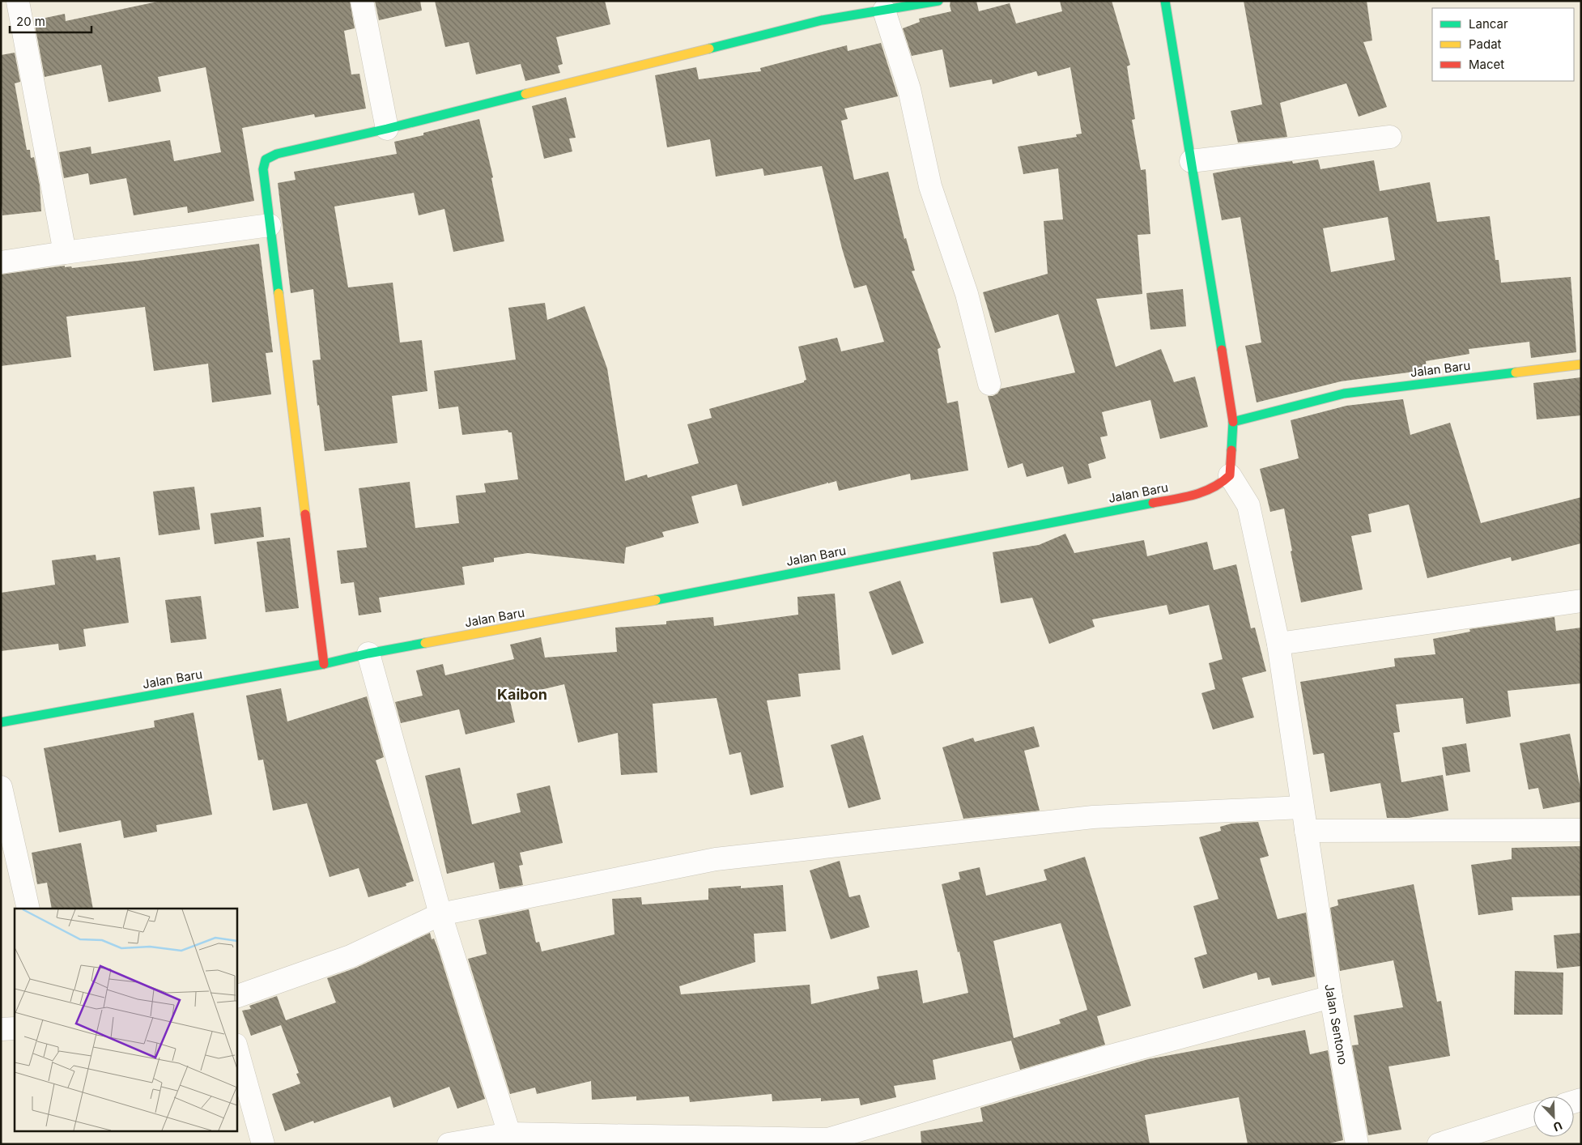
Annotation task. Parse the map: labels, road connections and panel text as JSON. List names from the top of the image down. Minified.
{"streets":{"street":["Jalan Baru","Jalan Sentono"]},"crossings":[["Jalan Baru","Jalan Sentono"]],"districts":["Kaibon"],"legend":["Lancar","Padat","Macet"],"scale_bar":"20 m","north":"bottom right"}
